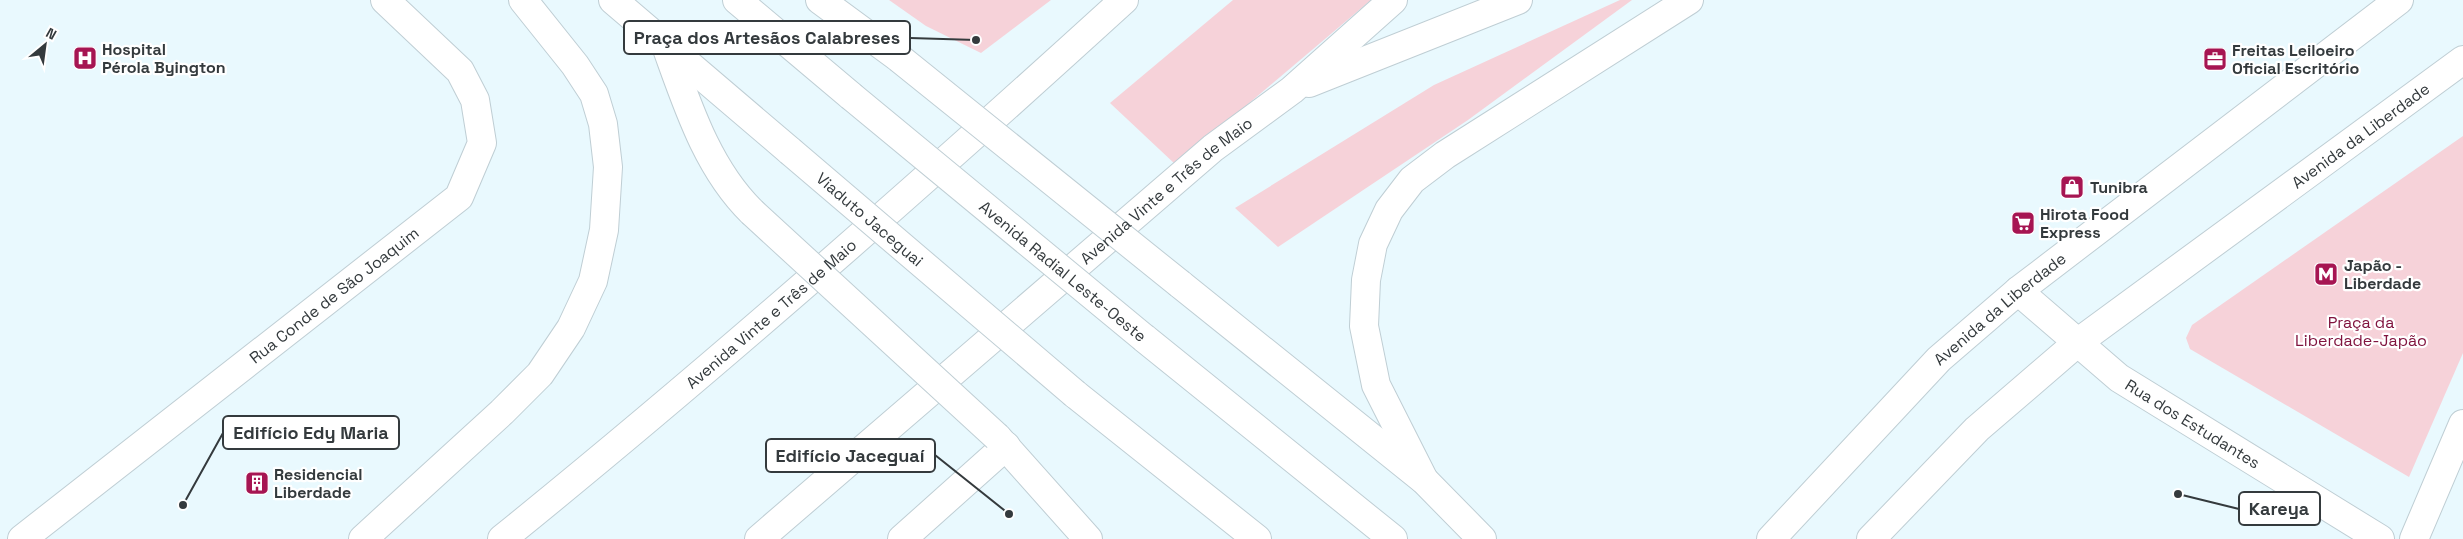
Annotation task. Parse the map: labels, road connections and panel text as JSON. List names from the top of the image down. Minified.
{"streets":{"main road":["Avenida da Liberdade","Avenida Vinte e Três de Maio","Viaduto Jaceguai","Avenida Radial Leste-Oeste","Rua Conde de São Joaquim","Rua dos Estudantes"]},"crossings":[["Avenida da Liberdade","Rua dos Estudantes"]],"parks":["Praça da Liberdade-Japão"],"places":{"other":["Praça dos Artesãos Calabreses","Kareya","Edifício Edy Maria","Edifício Jaceguaí"],"hospital":["Hospital Pérola Byington"],"office":["Freitas Leiloeiro Oficial Escritório"],"shop":["Tunibra"],"supermarket":["Hirota Food Express"],"metro station":["Japão - Liberdade"],"building":["Residencial Liberdade"]},"north":"top right"}
